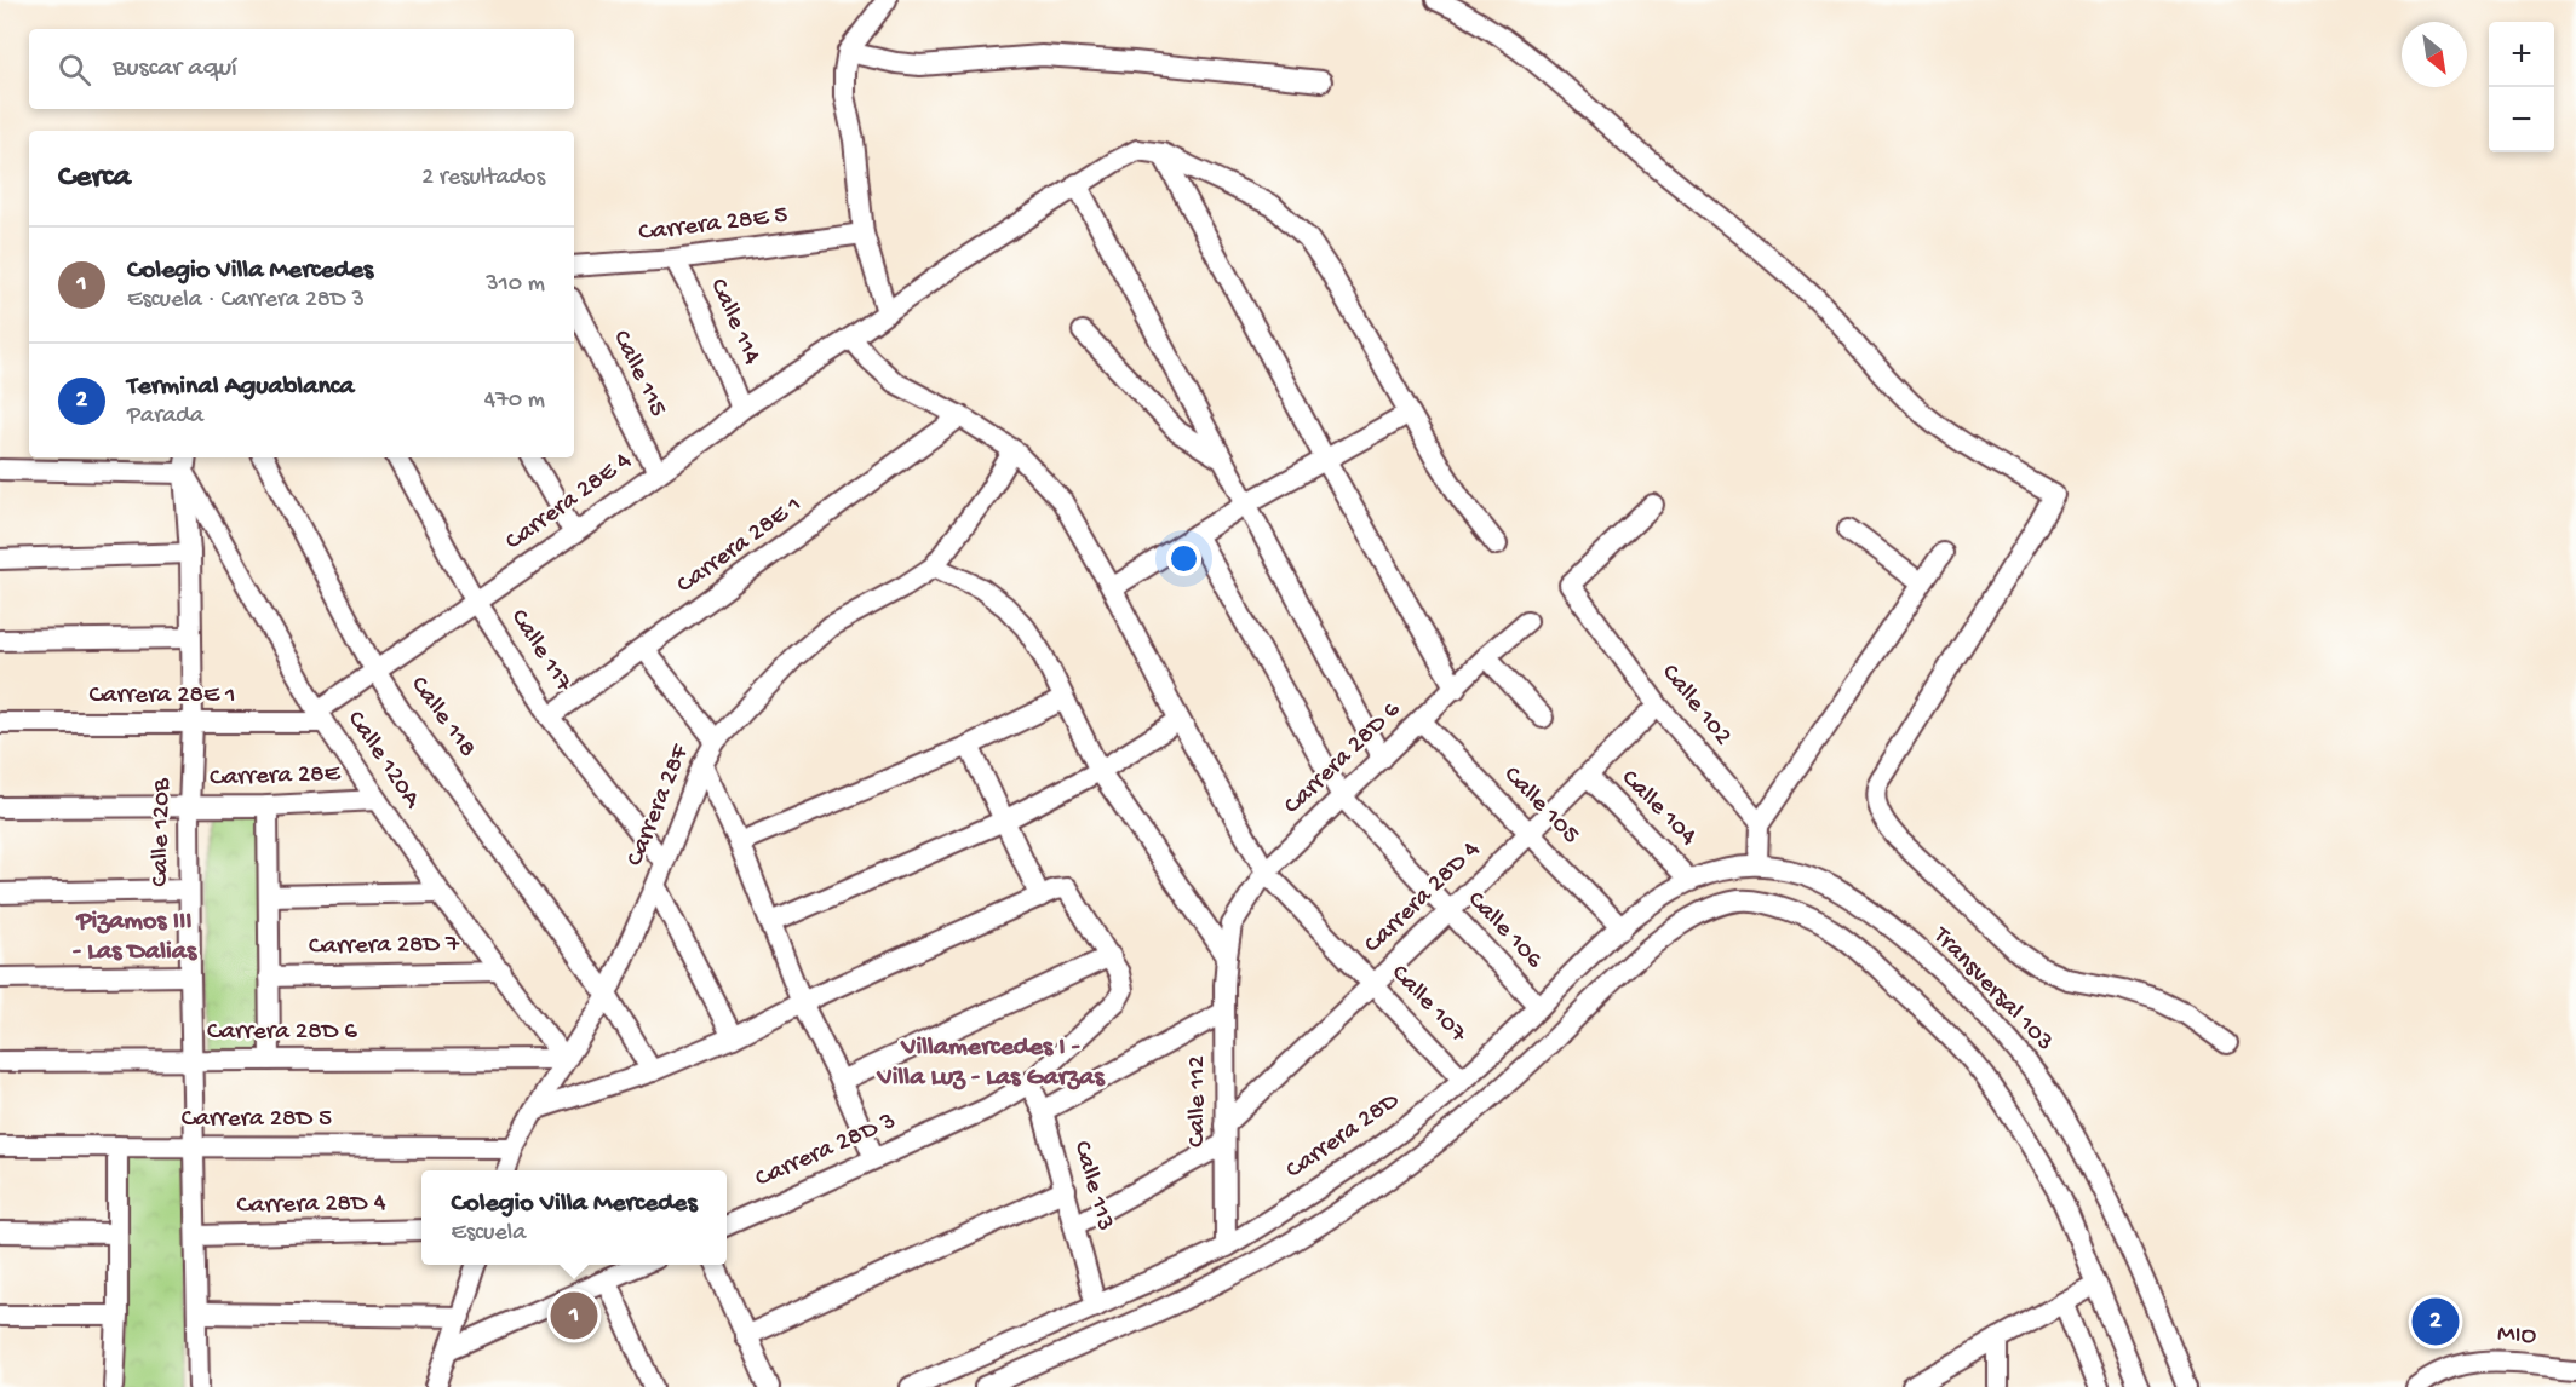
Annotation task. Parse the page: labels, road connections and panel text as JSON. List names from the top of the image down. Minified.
{"streets":{"street":["Carrera 28E 5","Calle 114","Calle 115","Carrera 28E 4","Carrera 28E 1","Calle 117","Calle 102","Calle 118","Carrera 28D 6","Calle 120A","Carrera 28E","Carrera 28F","Calle 105","Calle 104","Calle 120B","Carrera 28D 4","Calle 106","Carrera 28D 7","Transversal 103","Calle 107","Calle 112","Carrera 28D 5","Carrera 28D","Carrera 28D 3","Calle 113","MIO"]},"crossings":[["Carrera 28E 5","Calle 114"],["Calle 114","Carrera 28E 4"],["Calle 115","Carrera 28E 4"],["Carrera 28E 4","Carrera 28E 1"],["Carrera 28E 4","Calle 117"],["Carrera 28E 4","Calle 118"],["Carrera 28E 4","Calle 120A"],["Carrera 28E 4","Calle 107"],["Carrera 28E 1","Calle 117"],["Carrera 28E 1","Calle 120A"],["Carrera 28E 1","Calle 120B"],["Carrera 28E 1","Calle 107"],["Calle 117","Carrera 28F"],["Calle 102","Carrera 28D 4"],["Calle 118","Carrera 28F"],["Carrera 28D 6","Calle 120A"],["Carrera 28D 6","Carrera 28F"],["Carrera 28D 6","Calle 105"],["Carrera 28D 6","Calle 120B"],["Carrera 28D 6","Calle 106"],["Carrera 28D 6","Calle 107"],["Carrera 28D 6","Calle 112"],["Calle 120A","Carrera 28E"],["Calle 120A","Carrera 28F"],["Calle 120A","Calle 120B"],["Calle 120A","Carrera 28D 7"],["Carrera 28E","Calle 120B"],["Carrera 28F","Calle 107"],["Carrera 28F","Carrera 28D 5"],["Calle 105","Carrera 28D 4"],["Calle 105","Carrera 28D"],["Calle 104","Carrera 28D 4"],["Calle 104","Carrera 28D"],["Calle 120B","Carrera 28D 4"],["Calle 120B","Carrera 28D 5"],["Carrera 28D 4","Calle 106"],["Carrera 28D 4","Calle 107"],["Carrera 28D 4","Calle 112"],["Carrera 28D 4","Calle 113"],["Calle 106","Carrera 28D"],["Transversal 103","Carrera 28D"],["Calle 107","Carrera 28D"],["Calle 112","Carrera 28D"],["Carrera 28D","Calle 113"],["Carrera 28D 3","Calle 113"]],"districts":["Pizamos III - Las Dalias","Villamercedes I - Villa Luz - Las Garzas"],"north":"bottom right","page":{"map_buttons":["+","−"],"search":"Buscar aquí","heading":["Cerca","2 resultados"],"list":[{"mark":"1","name":"Colegio Villa Mercedes","note":"Escuela · Carrera 28D 3","value":"310 m"},{"mark":"2","name":"Terminal Aguablanca","note":"Parada","value":"470 m"}],"popup":["Colegio Villa Mercedes","Escuela"],"pins":["1","2"]}}
